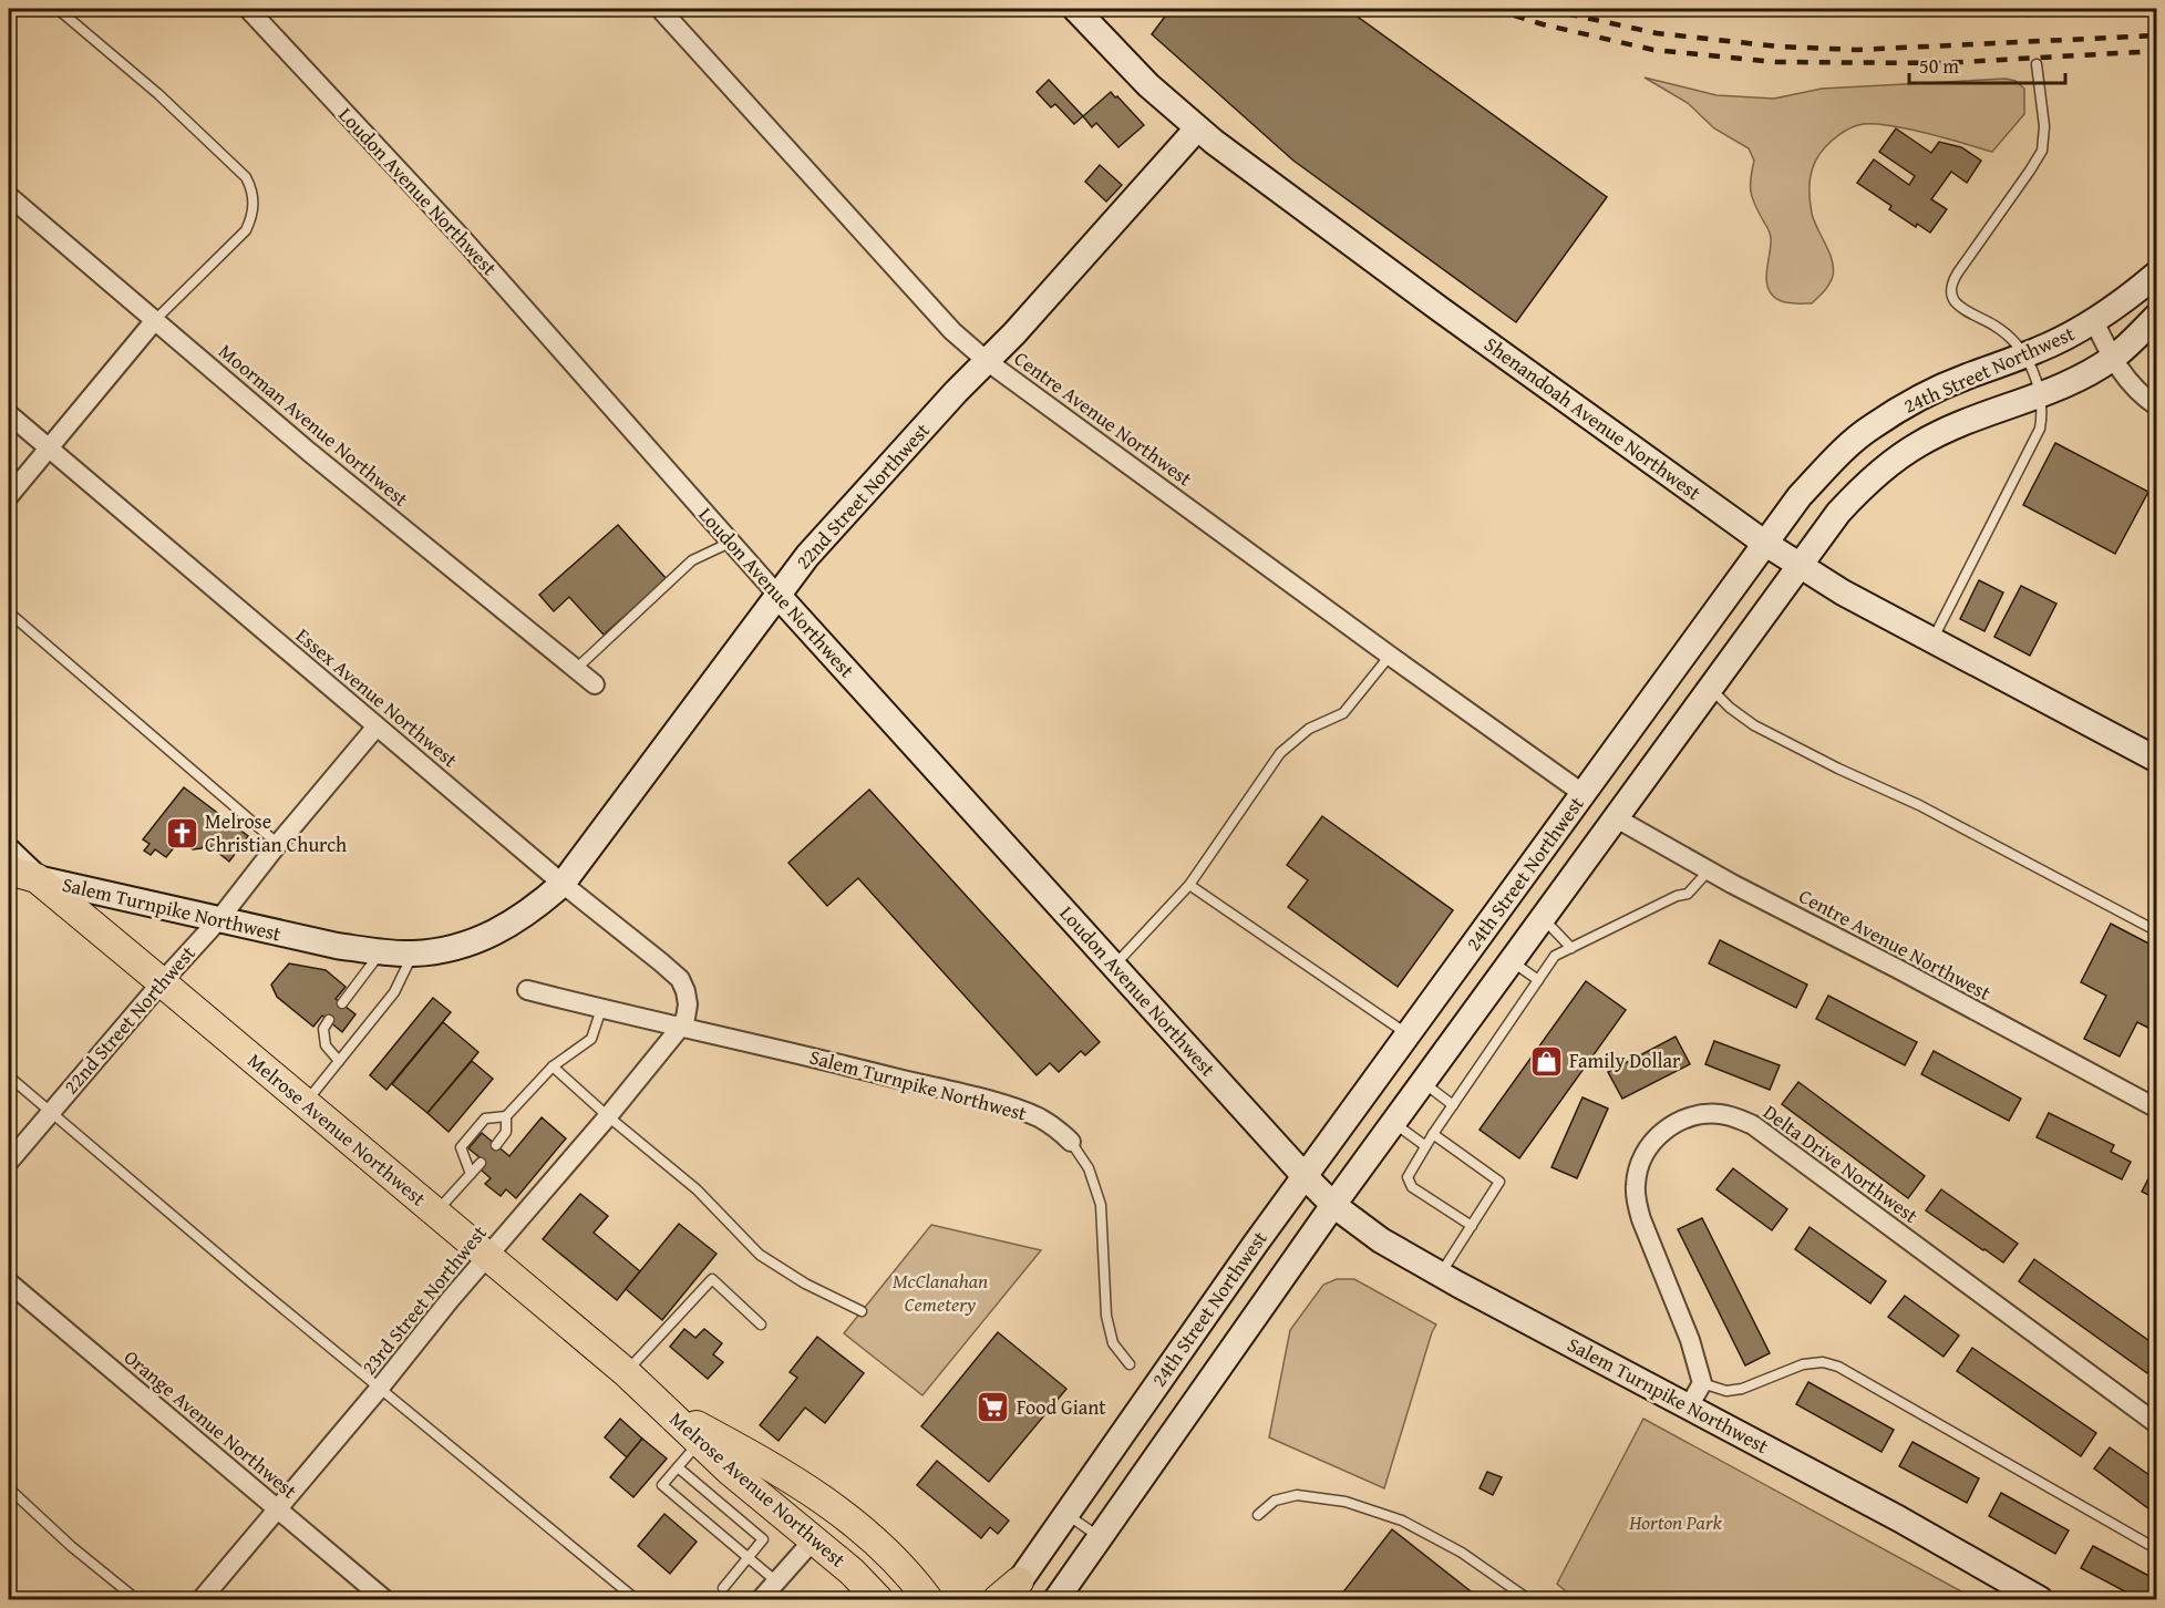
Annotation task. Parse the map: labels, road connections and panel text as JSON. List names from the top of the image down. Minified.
{"streets":{"main road":["Salem Turnpike Northwest","Melrose Avenue Northwest"],"street":["Loudon Avenue Northwest","24th Street Northwest","Centre Avenue Northwest","Shenandoah Avenue Northwest","Moorman Avenue Northwest","22nd Street Northwest","Essex Avenue Northwest","Delta Drive Northwest","23rd Street Northwest","Orange Avenue Northwest"]},"crossings":[["Loudon Avenue Northwest","24th Street Northwest"],["Loudon Avenue Northwest","22nd Street Northwest"],["Loudon Avenue Northwest","Salem Turnpike Northwest"],["24th Street Northwest","Centre Avenue Northwest"],["24th Street Northwest","Shenandoah Avenue Northwest"],["24th Street Northwest","Salem Turnpike Northwest"],["Centre Avenue Northwest","22nd Street Northwest"],["Shenandoah Avenue Northwest","22nd Street Northwest"],["22nd Street Northwest","Essex Avenue Northwest"],["22nd Street Northwest","Salem Turnpike Northwest"],["22nd Street Northwest","Melrose Avenue Northwest"],["Essex Avenue Northwest","Salem Turnpike Northwest"],["Essex Avenue Northwest","23rd Street Northwest"],["Salem Turnpike Northwest","Melrose Avenue Northwest"],["Salem Turnpike Northwest","23rd Street Northwest"],["Melrose Avenue Northwest","23rd Street Northwest"],["23rd Street Northwest","Orange Avenue Northwest"]],"parks":["McClanahan Cemetery","Horton Park"],"places":{"church":["Melrose Christian Church"],"shop":["Family Dollar"],"supermarket":["Food Giant"]},"scale_bar":"50 m"}
